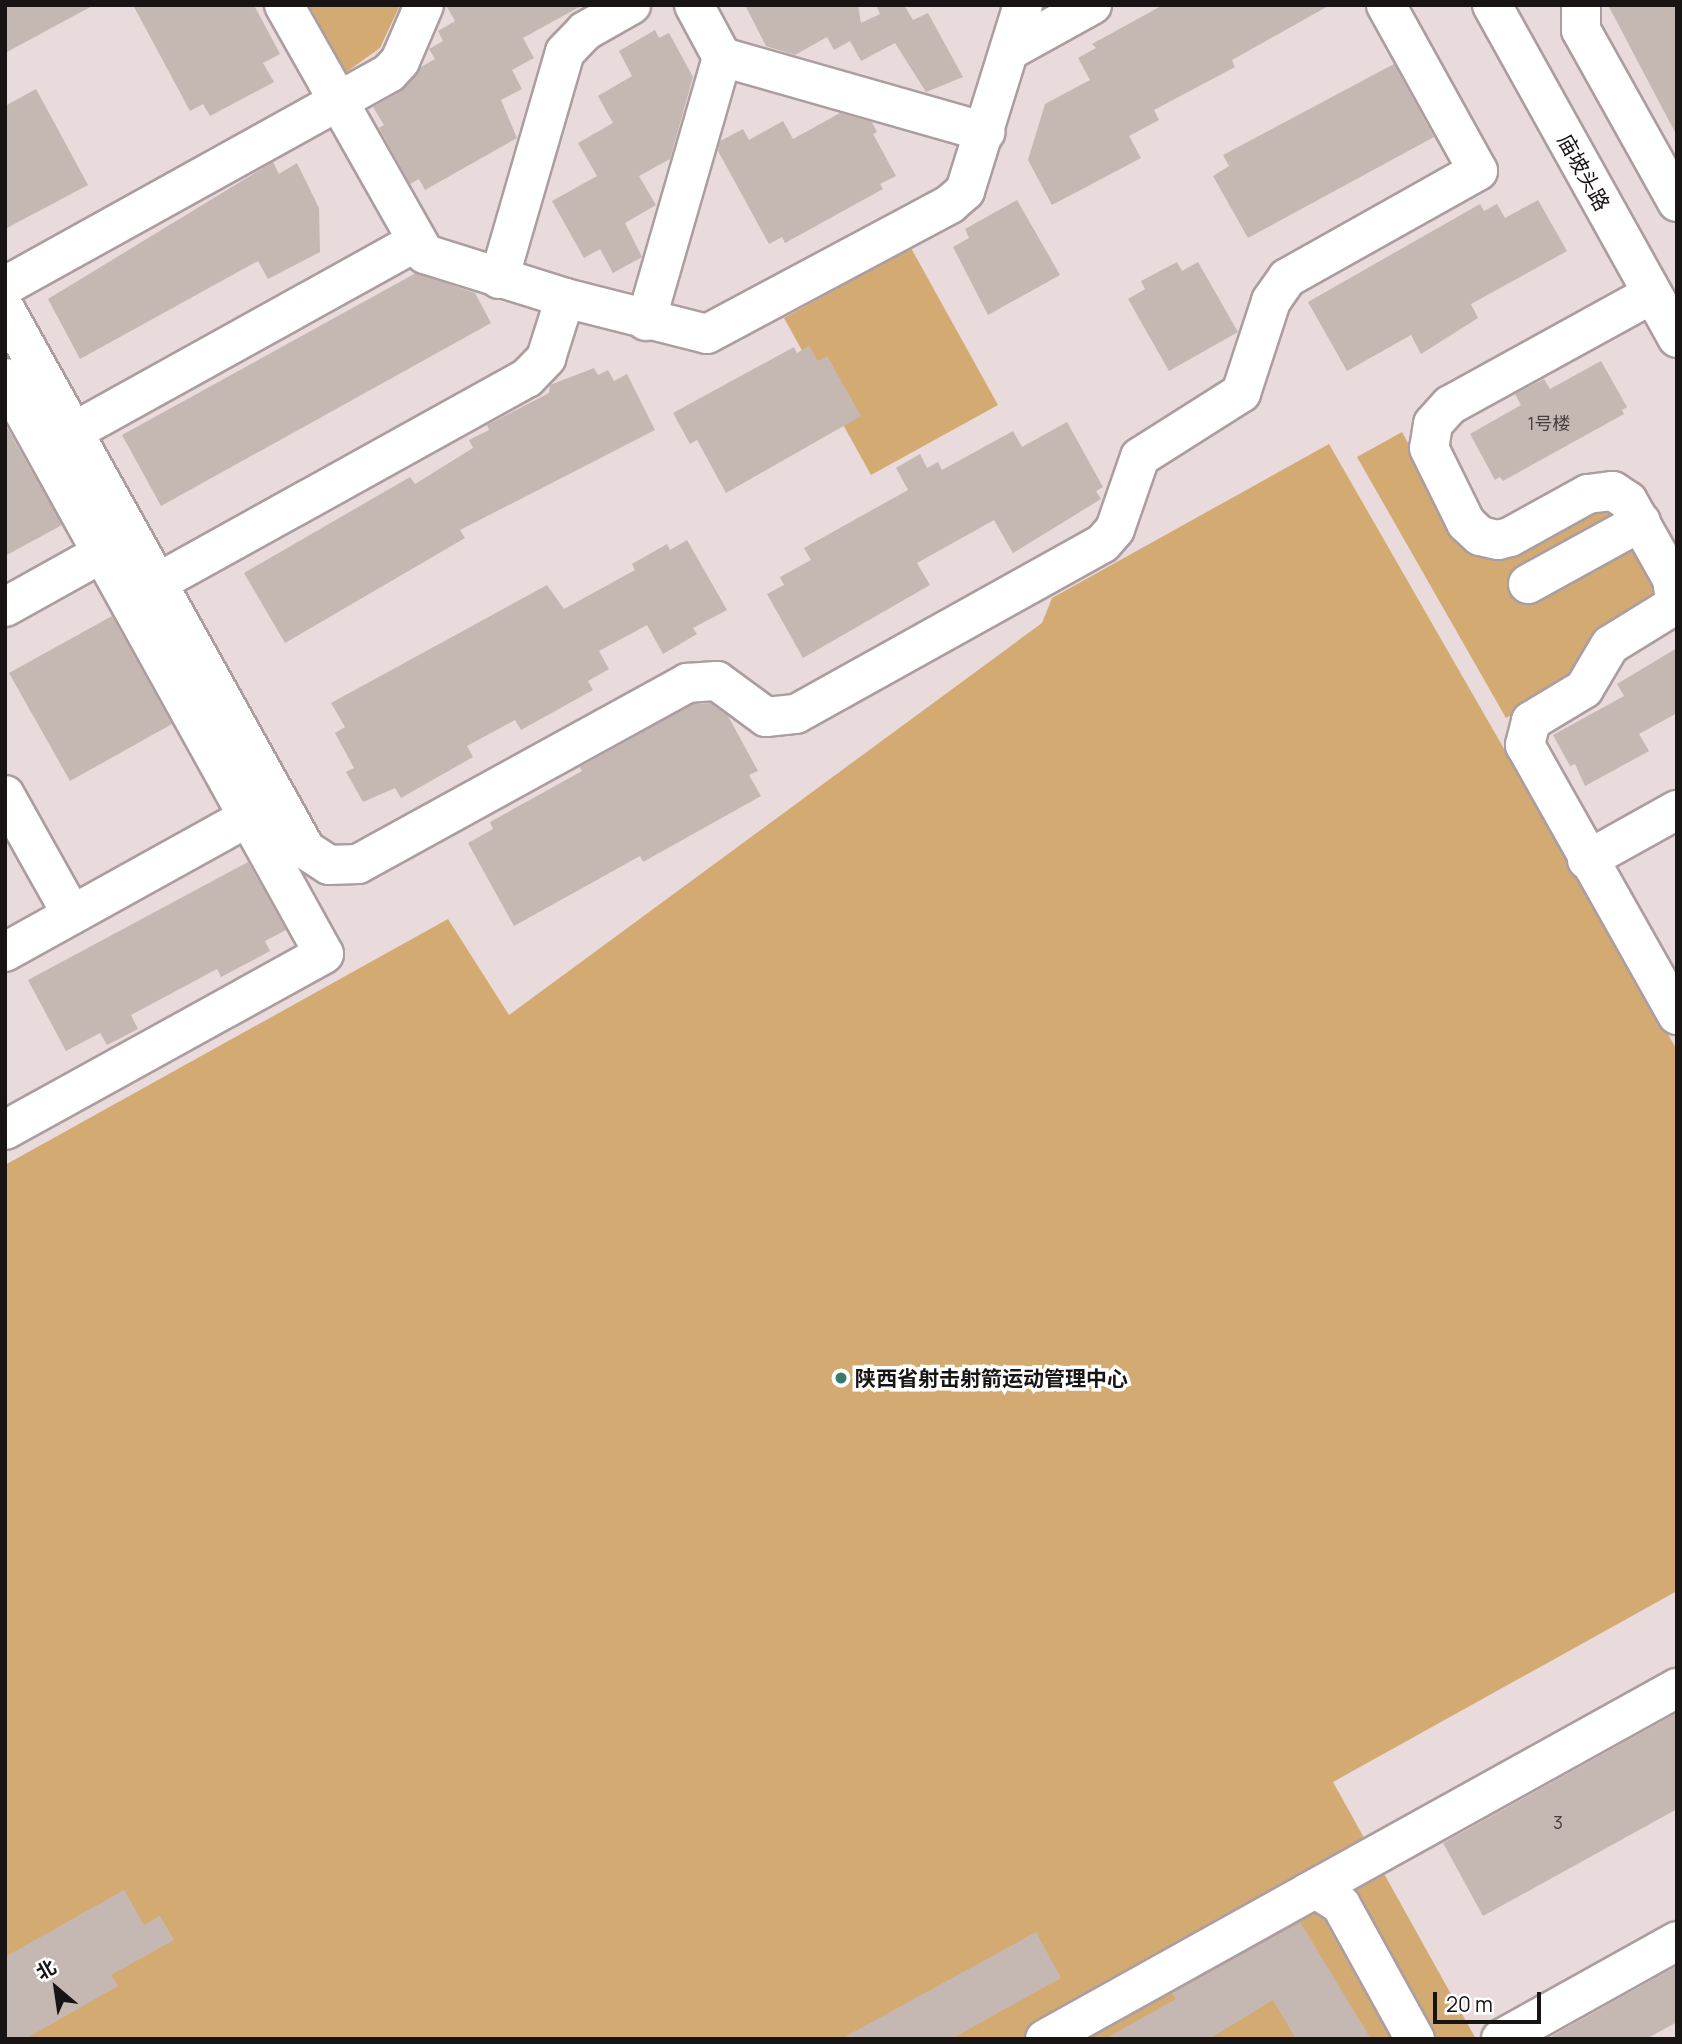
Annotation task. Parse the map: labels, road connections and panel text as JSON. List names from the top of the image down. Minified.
{"streets":{"street":["庙坡头路"]},"places":["陕西省射击射箭运动管理中心"],"house_numbers":["1号楼","3"],"scale_bar":"20 m","north":"top left"}
